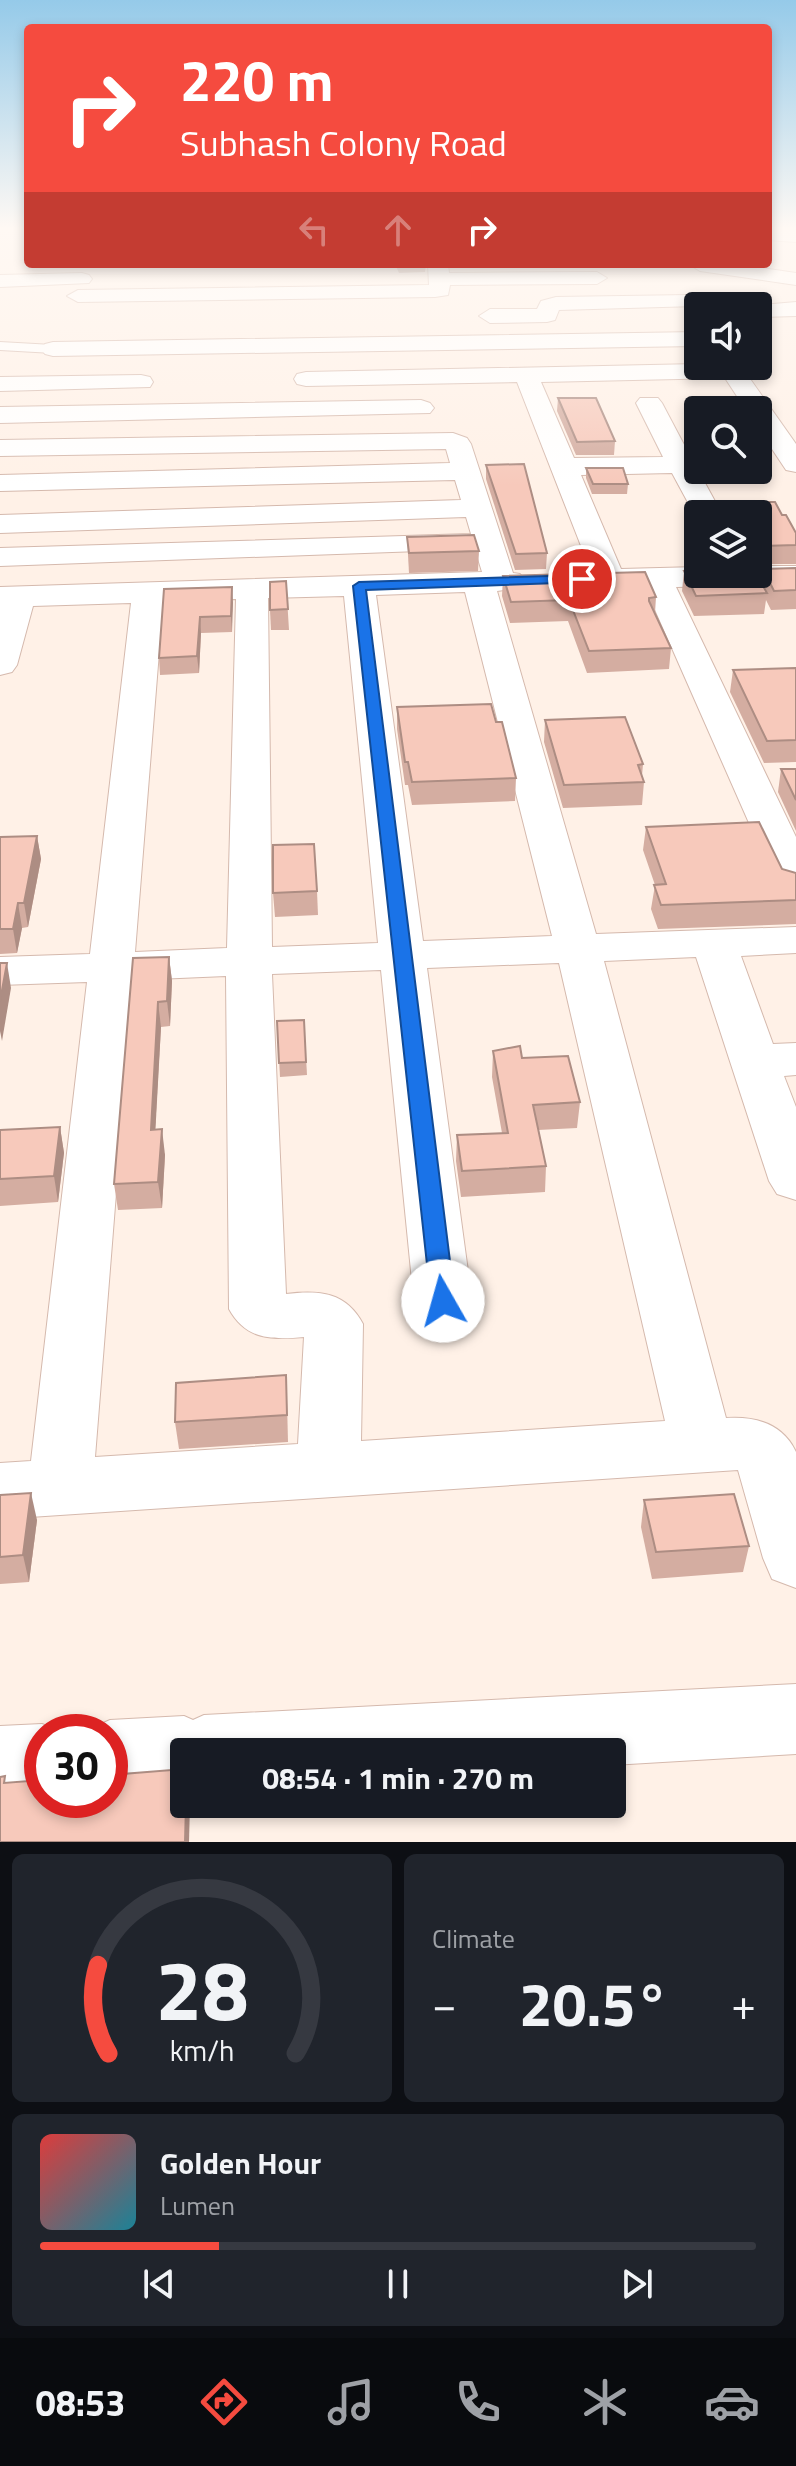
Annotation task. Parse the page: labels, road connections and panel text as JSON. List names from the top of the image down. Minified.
{"page":{"turn":["220 m","Subhash Colony Road"],"limit":"30","trip":"08:54 · 1 min · 270 m","tile":"Climate","heat":["−","20.5°","+"],"song":["Golden Hour","Lumen"],"tabs":"08:53","gauge":["28","km/h"]}}
